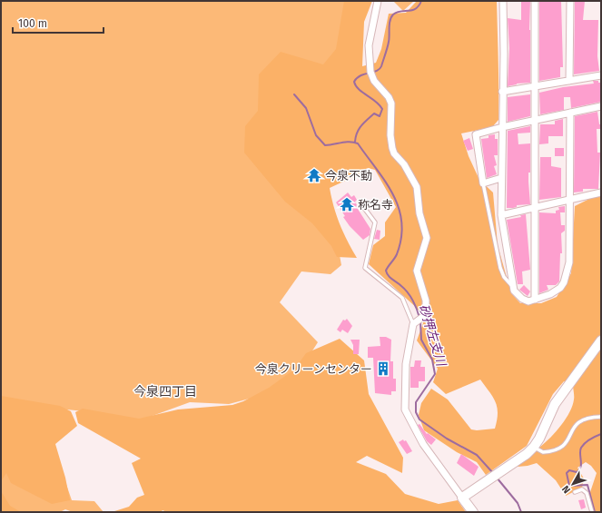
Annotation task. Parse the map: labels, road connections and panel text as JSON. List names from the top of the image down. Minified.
{"districts":["今泉四丁目"],"water":["砂押左支川"],"places":{"temple":["今泉不動","称名寺"],"building":["今泉クリーンセンター"]},"scale_bar":"100 m","north":"bottom left"}
